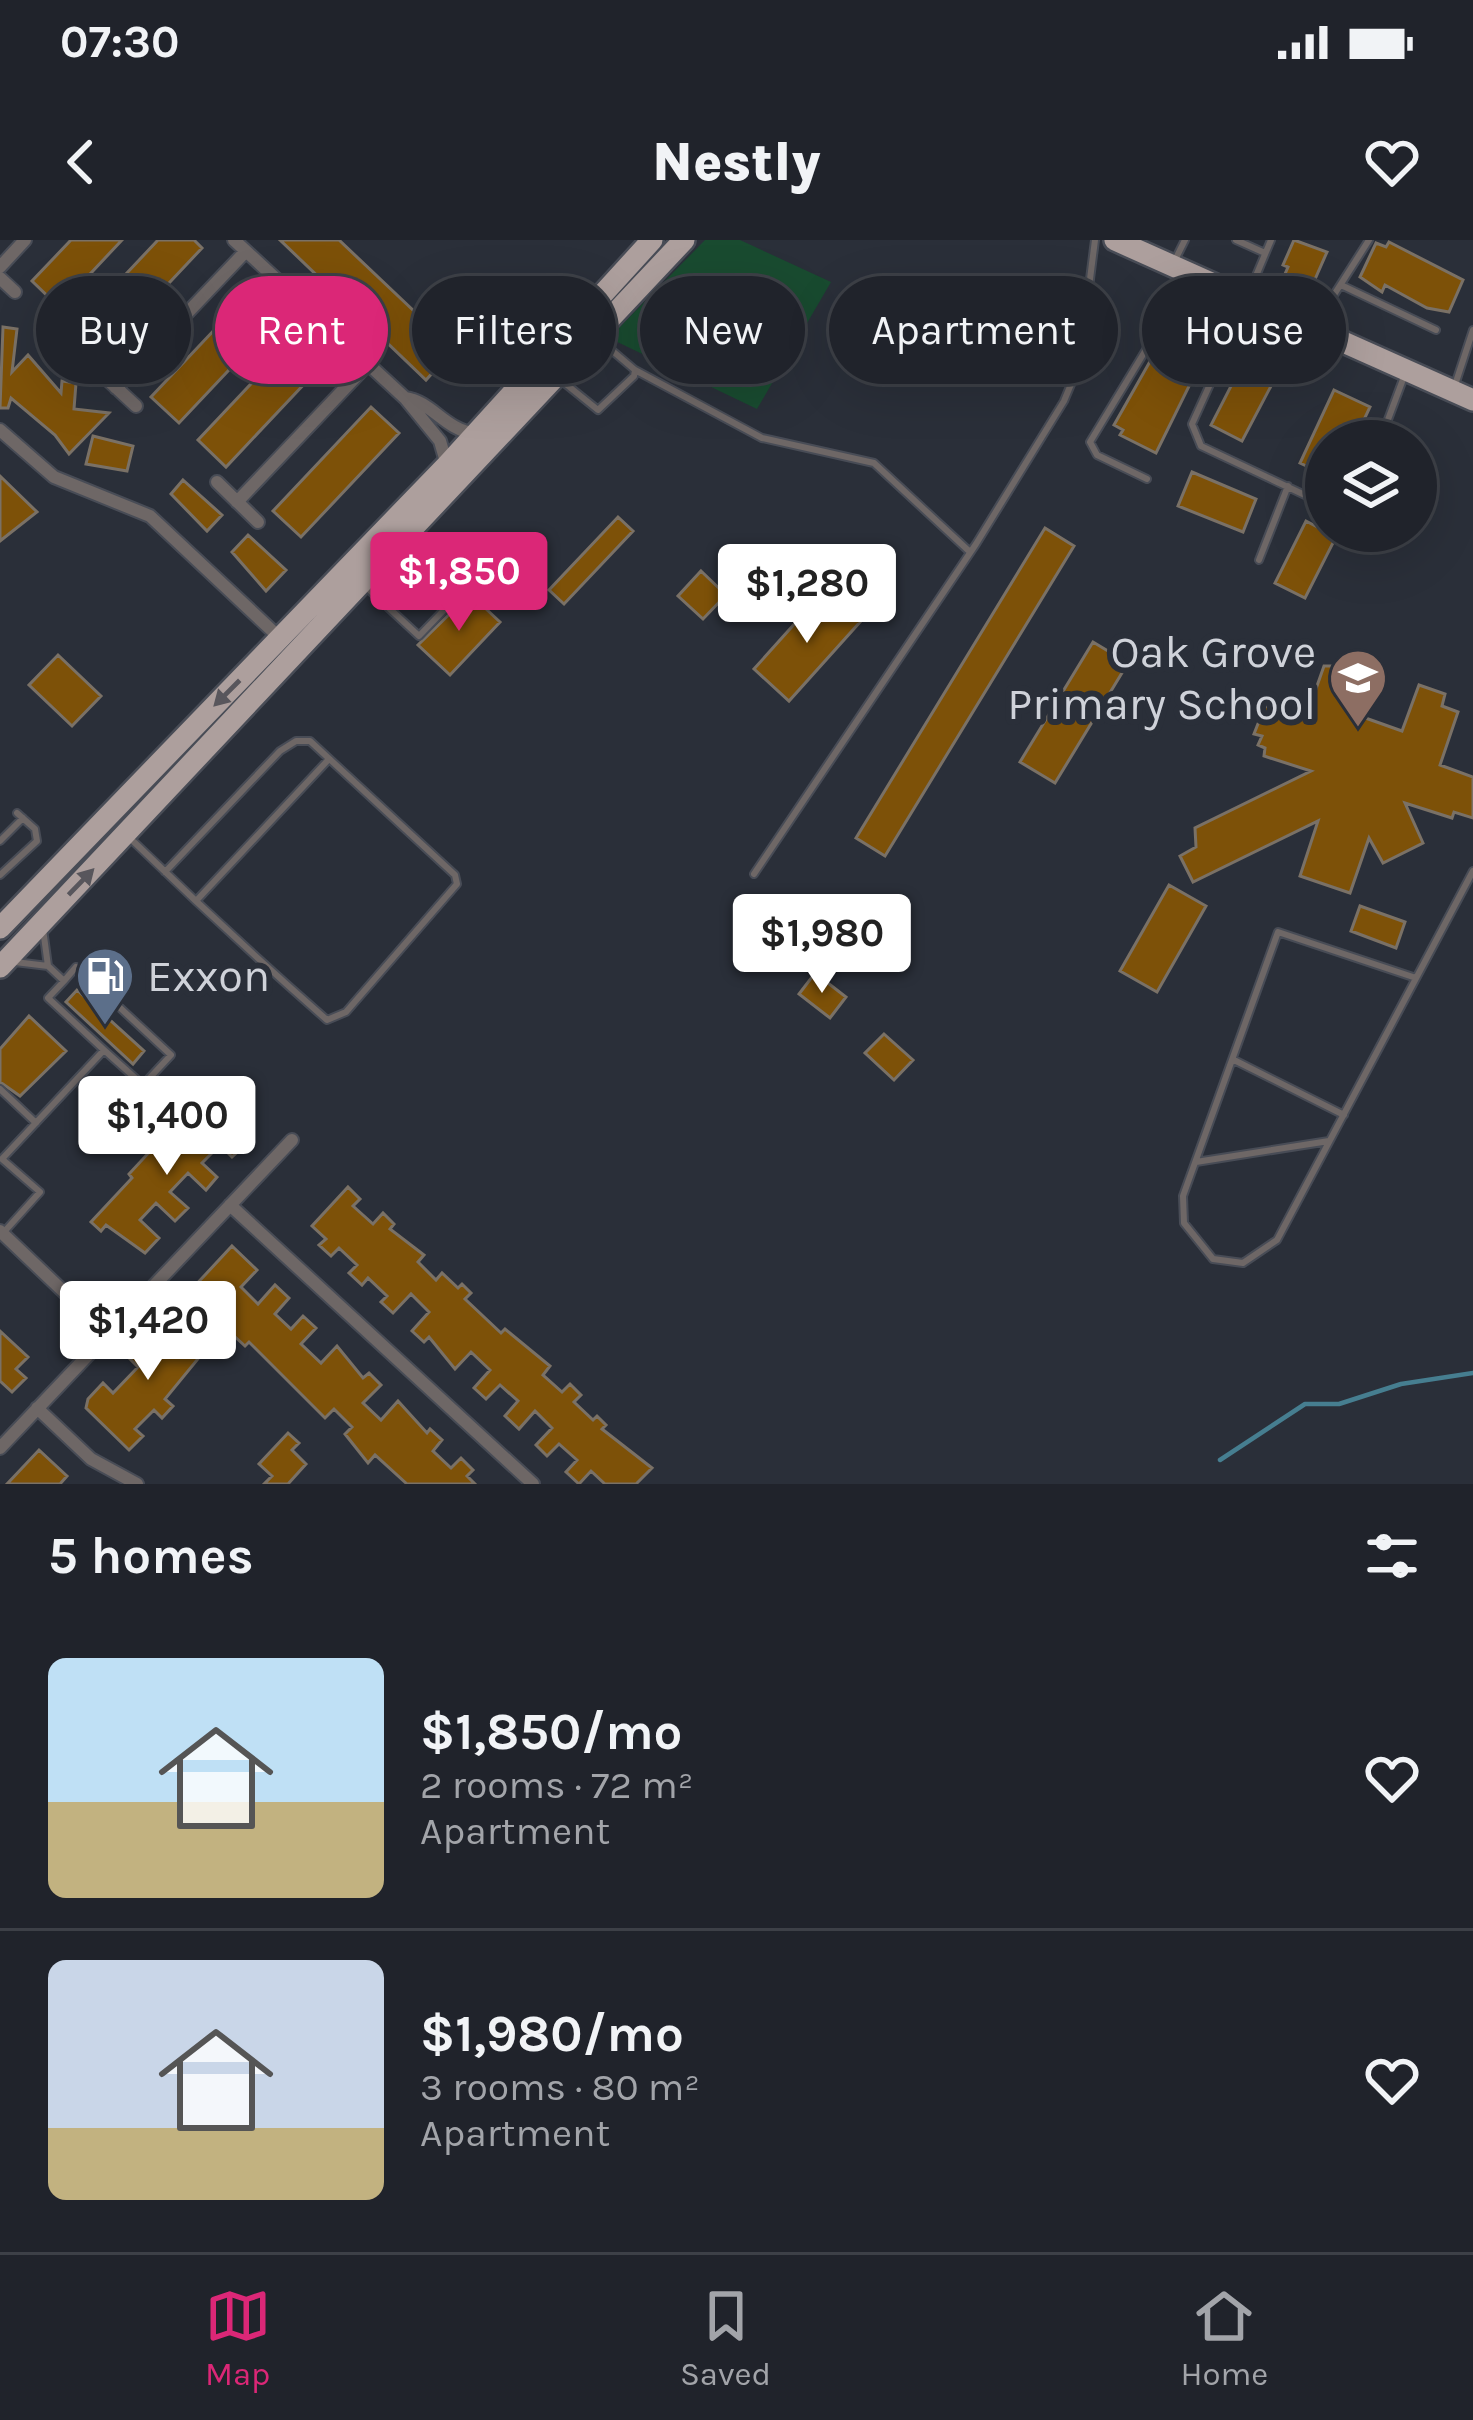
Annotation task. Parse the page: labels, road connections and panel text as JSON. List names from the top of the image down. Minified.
{"places":{"school or university":["Oak Grove Primary School"],"fuel station":["Exxon"]},"page":{"status":"07:30","header":"Nestly","chip":["Buy","Rent","Filters","New","Apartment","House"],"price":["$1,850","$1,280","$1,980","$1,400","$1,420"],"heading":"5 homes","list":[{"name":"$1,850/mo","note":"2 rooms · 72 m² · Apartment"},{"name":"$1,980/mo","note":"3 rooms · 80 m² · Apartment"}],"tabs":["Map","Saved","Home"]}}
